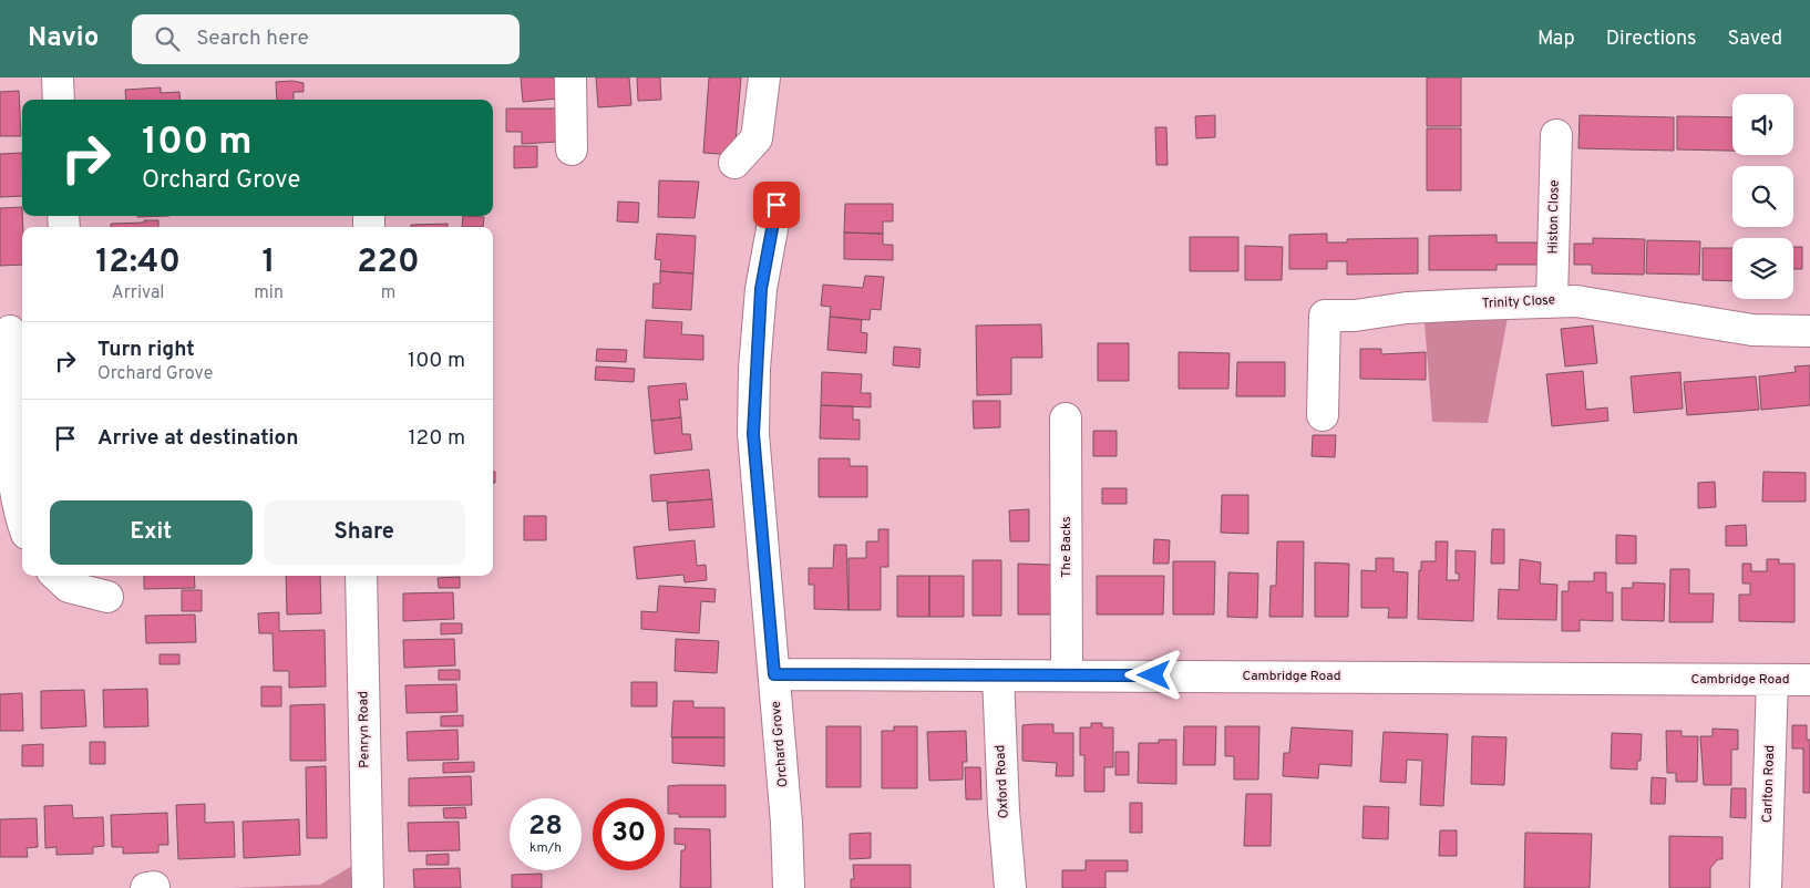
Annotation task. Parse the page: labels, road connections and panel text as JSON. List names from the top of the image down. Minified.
{"streets":{"street":["Histon Close","Trinity Close","The Backs","Cambridge Road","Penryn Road","Orchard Grove","Oxford Road","Carlton Road"]},"crossings":[["Histon Close","Trinity Close"],["The Backs","Cambridge Road"],["Cambridge Road","Orchard Grove"],["Cambridge Road","Oxford Road"],["Cambridge Road","Carlton Road"]],"page":{"header":"Navio","search":"Search here","nav":["Map","Directions","Saved"],"turn":["100 m","Orchard Grove"],"eta":["12:40","Arrival","1","min","220","m"],"list":[{"name":"Turn right","note":"Orchard Grove","value":"100 m"},{"name":"Arrive at destination","value":"120 m"}],"buttons":["Exit","Share"],"speed":"28 km/h","limit":"30"}}
